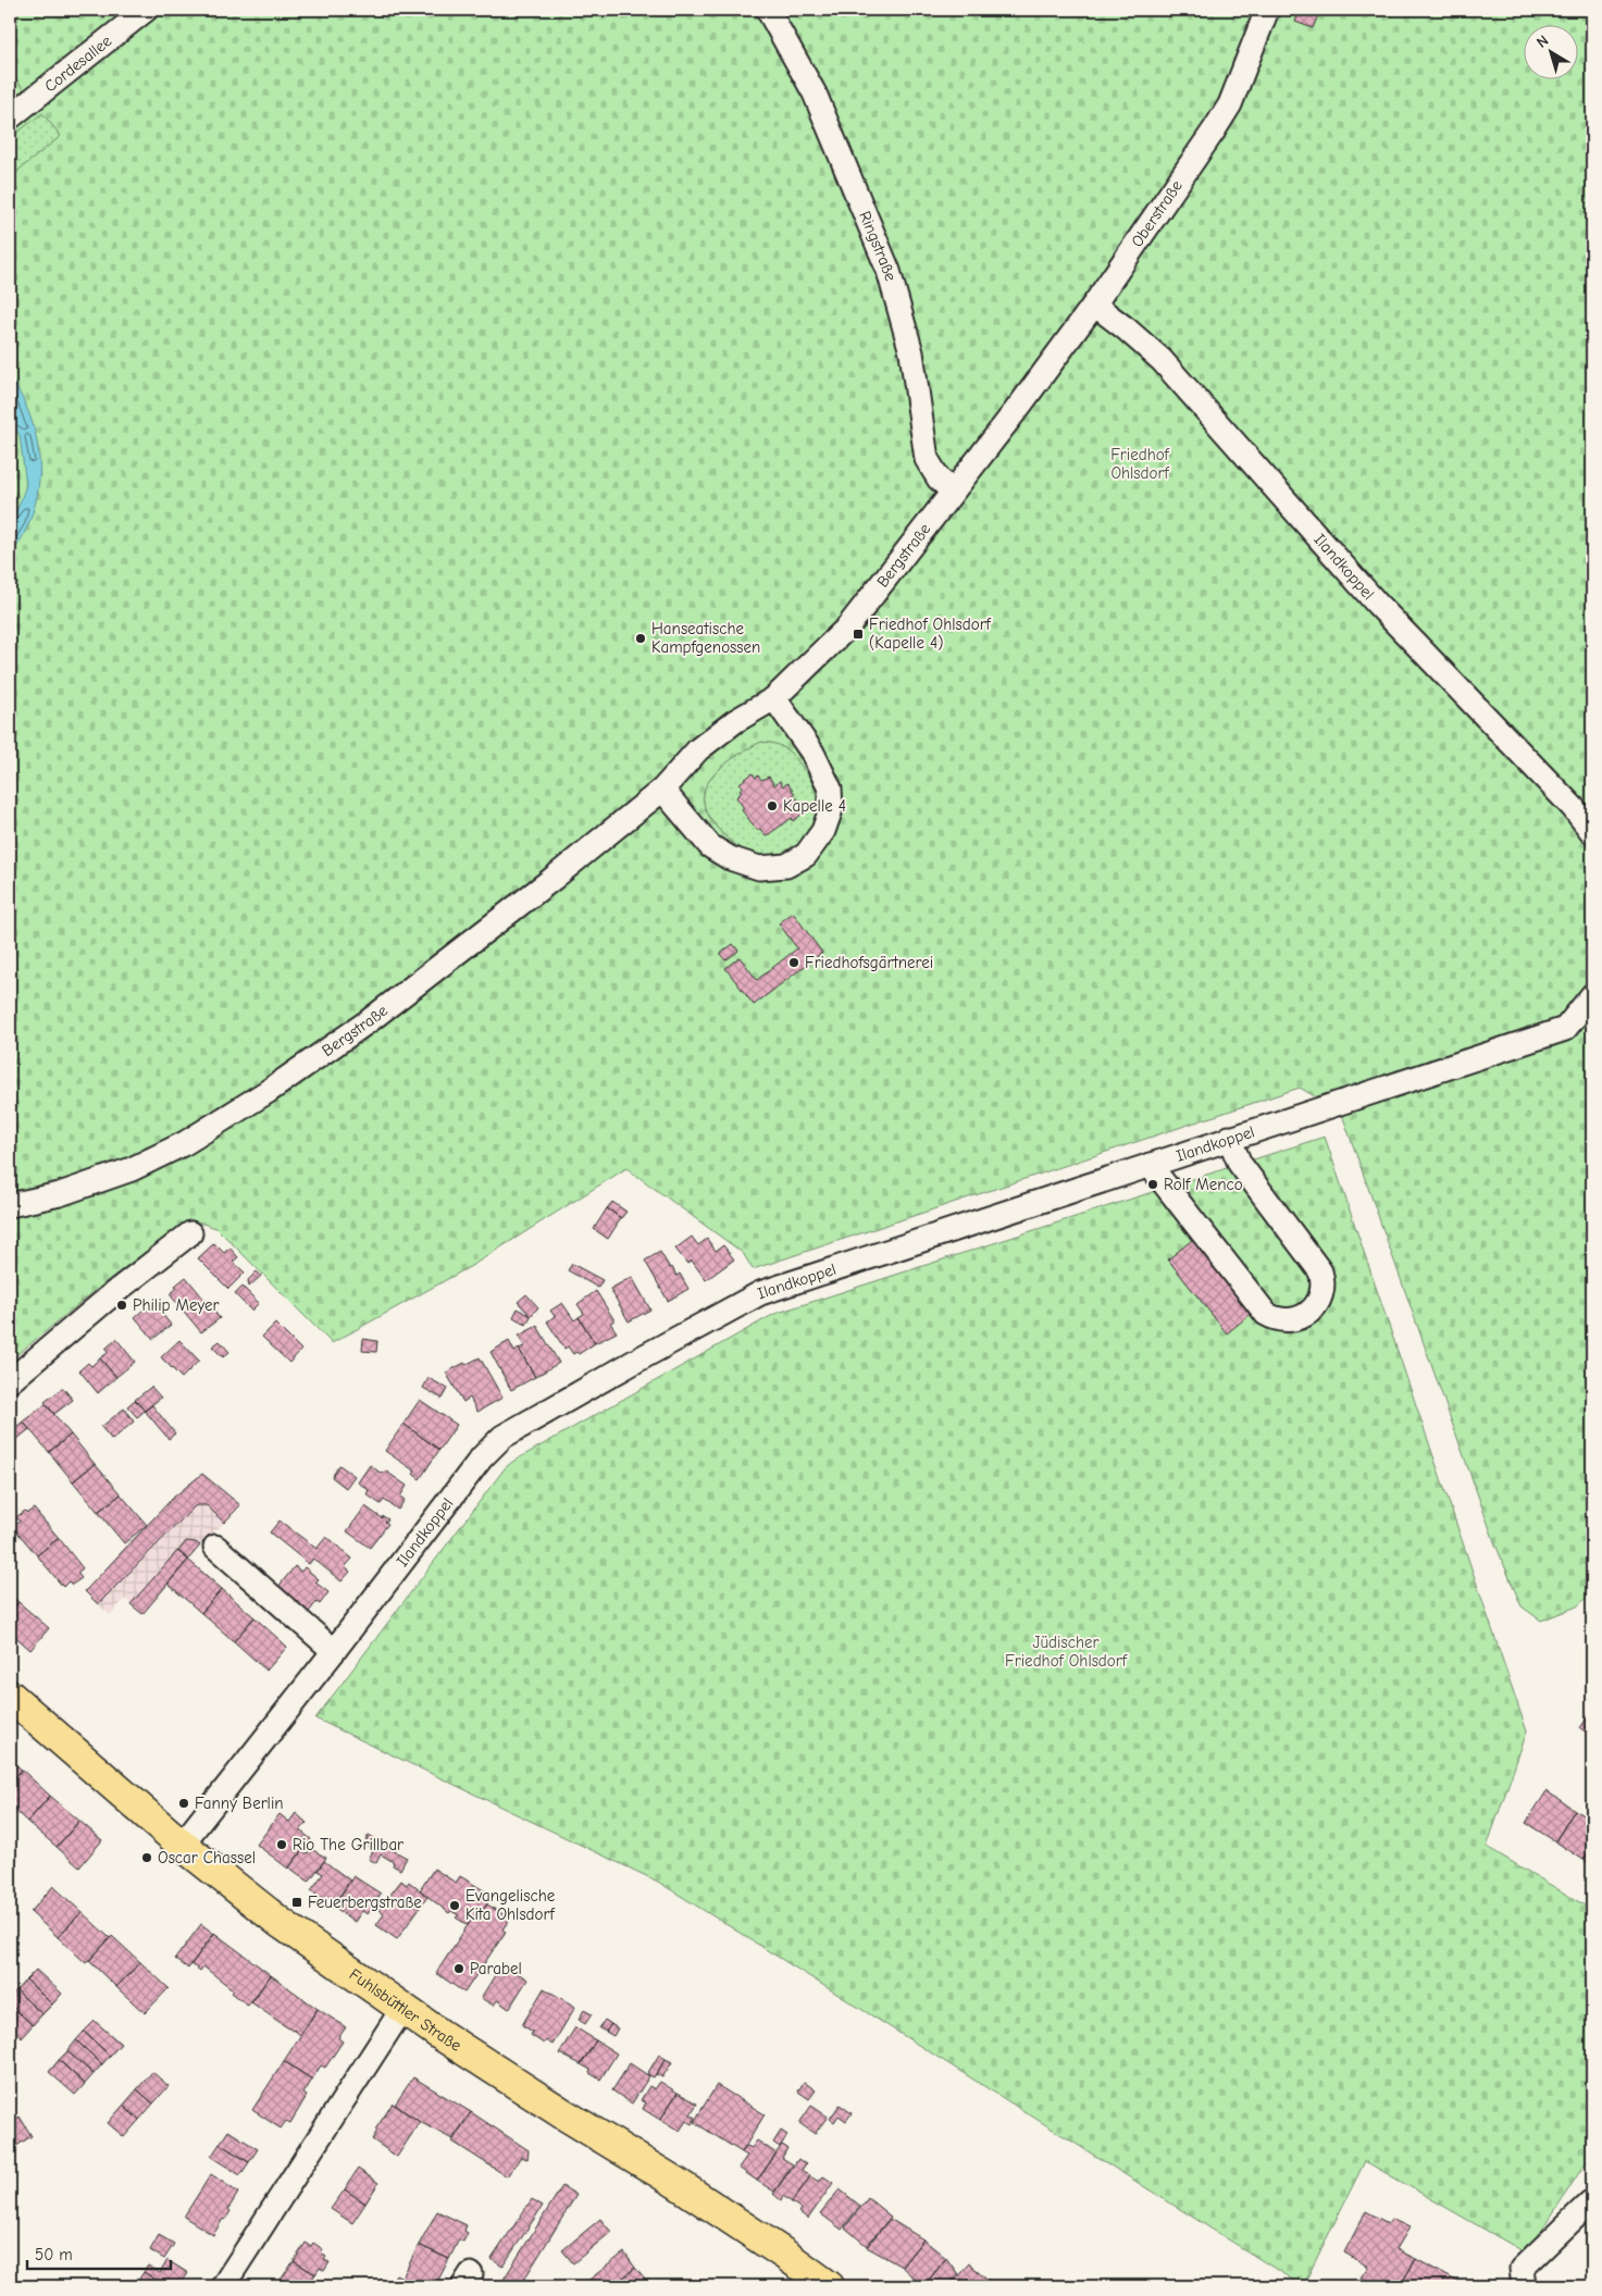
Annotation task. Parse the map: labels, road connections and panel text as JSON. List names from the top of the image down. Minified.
{"streets":{"main road":["Fuhlsbüttler Straße"],"street":["Cordesallee","Oberstraße","Ringstraße","Bergstraße","Ilandkoppel"]},"crossings":[["Oberstraße","Bergstraße"],["Oberstraße","Ilandkoppel"],["Ringstraße","Bergstraße"],["Ilandkoppel","Fuhlsbüttler Straße"]],"parks":["Friedhof Ohlsdorf","Jüdischer Friedhof Ohlsdorf"],"places":{"transit":["Friedhof Ohlsdorf (Kapelle 4)","Feuerbergstraße"],"other":["Hanseatische Kampfgenossen","Kapelle 4","Friedhofsgärtnerei","Rolf Menco","Philip Meyer","Fanny Berlin","Rio The Grillbar","Oscar Chassel","Evangelische Kita Ohlsdorf","Parabel"]},"scale_bar":"50 m","north":"top left"}
